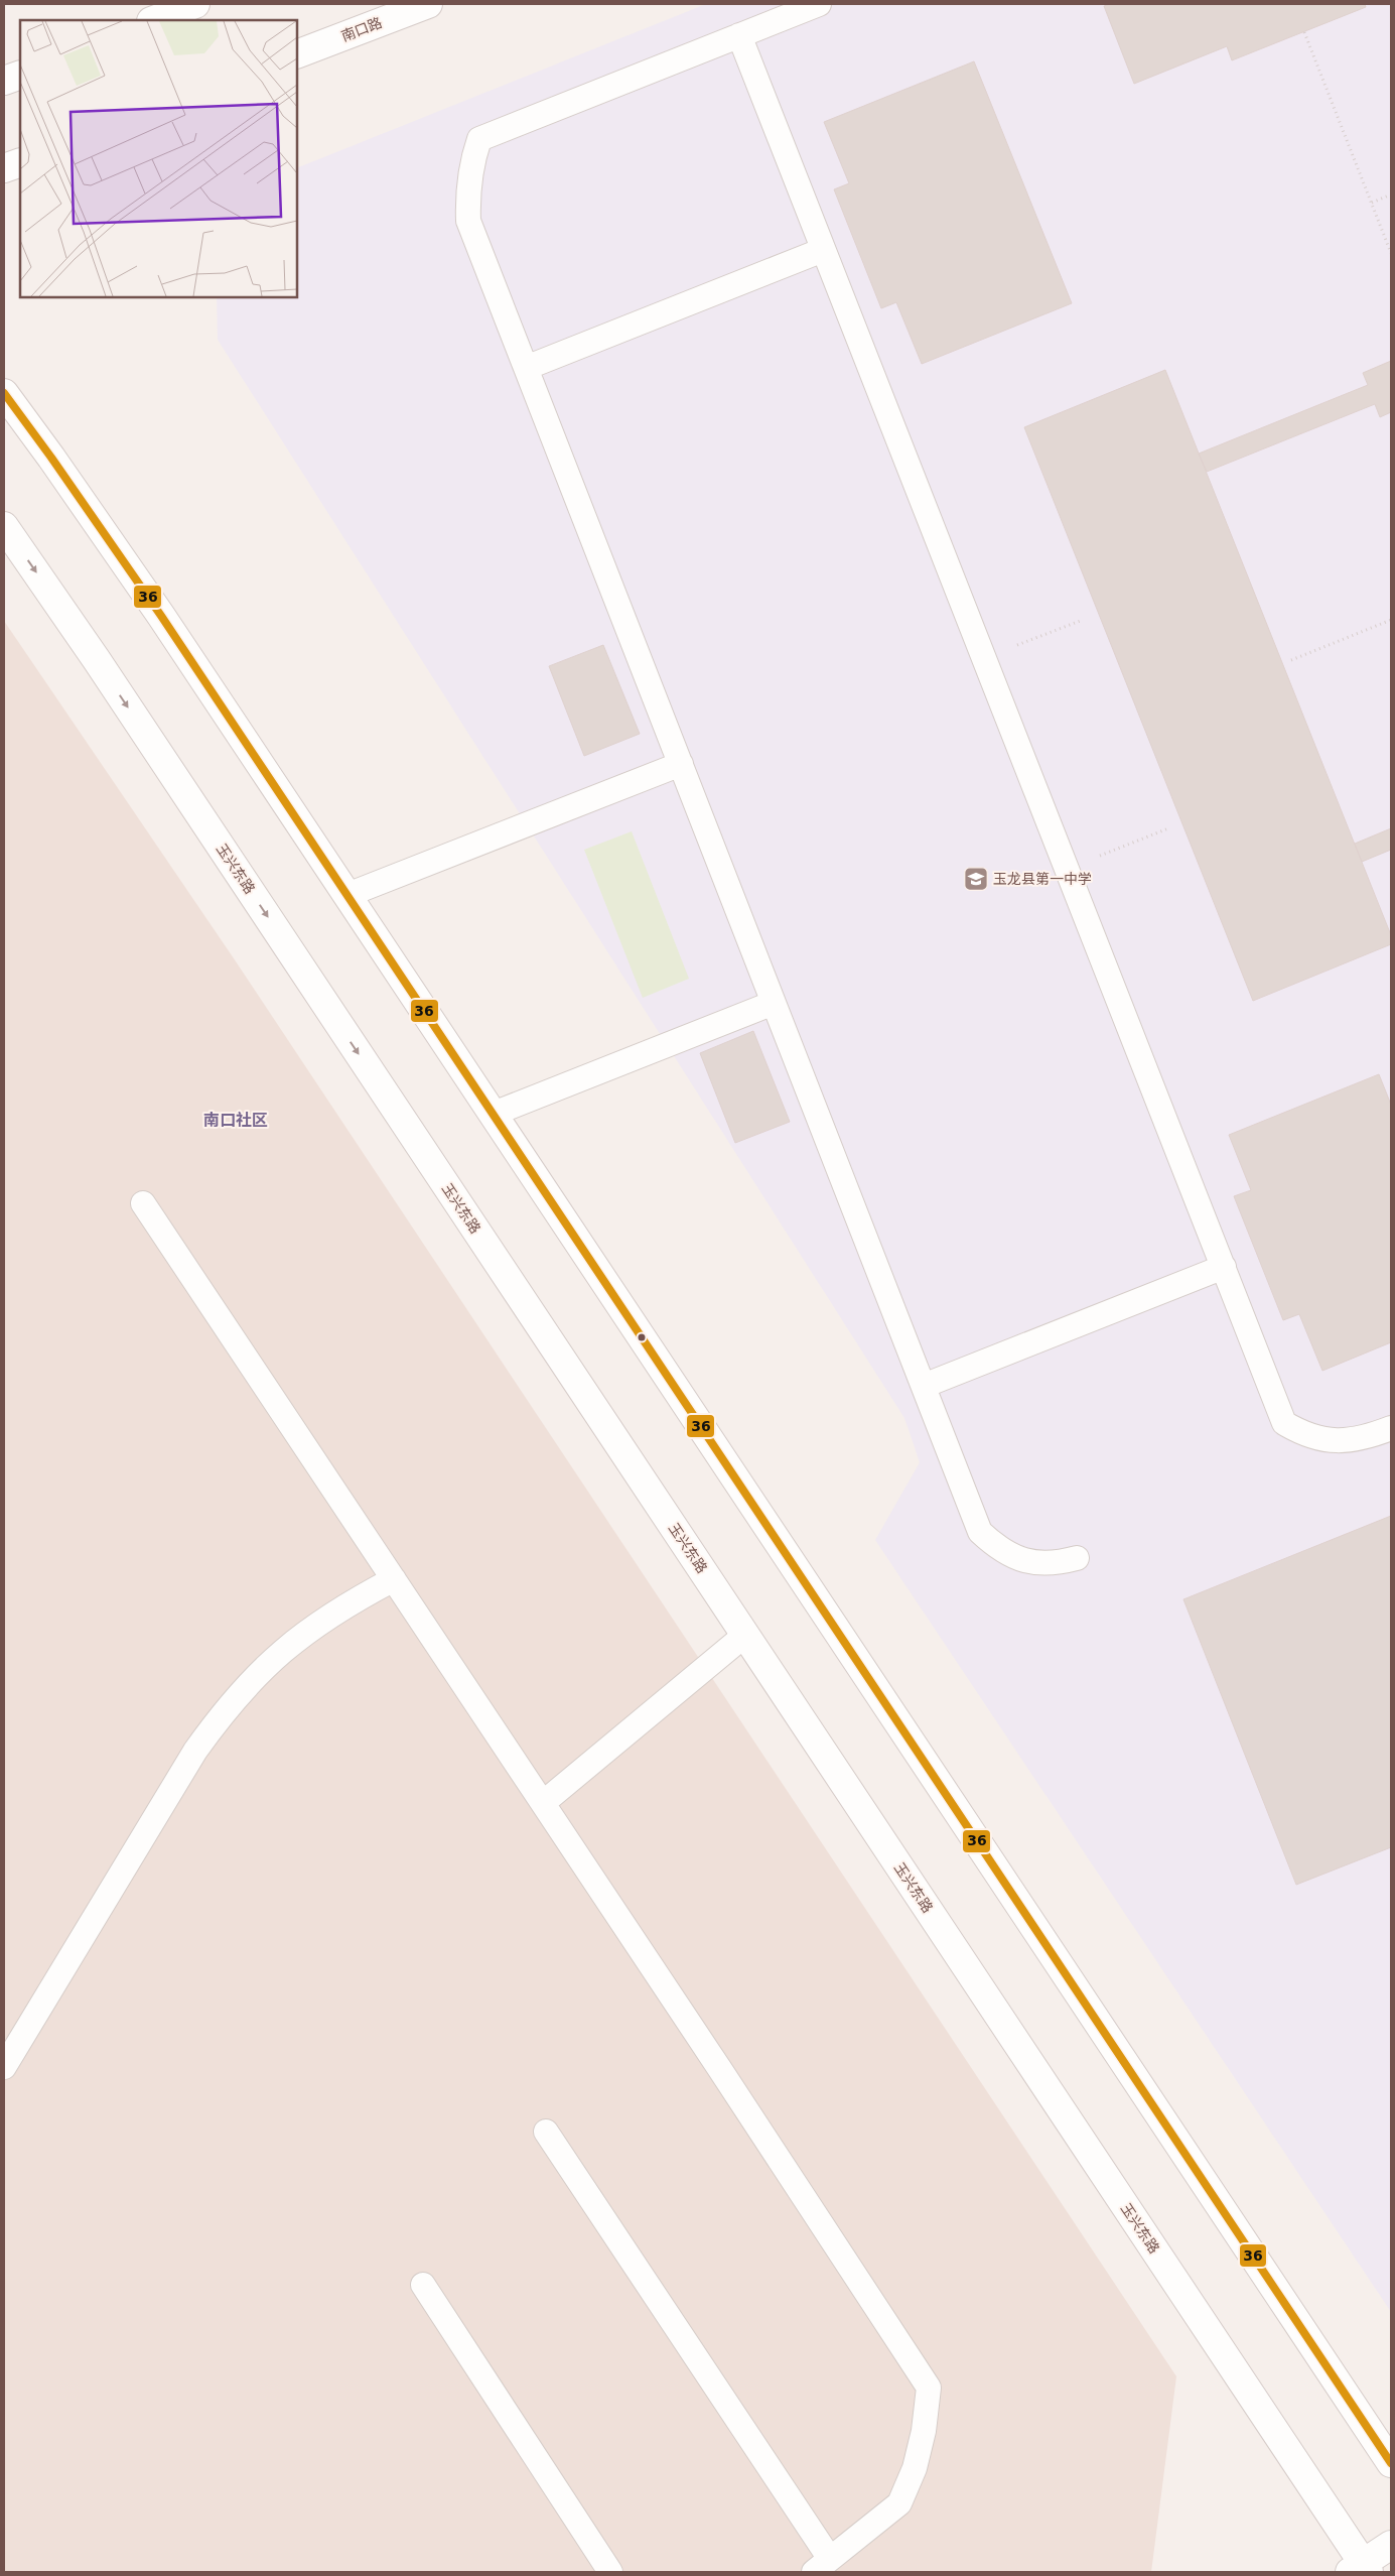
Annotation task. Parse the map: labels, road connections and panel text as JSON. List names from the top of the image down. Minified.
{"streets":{"main road":["南口路","玉兴东路"]},"districts":["南口社区"],"places":{"school or university":["玉龙县第一中学"]},"lines":["transit line 36"]}
